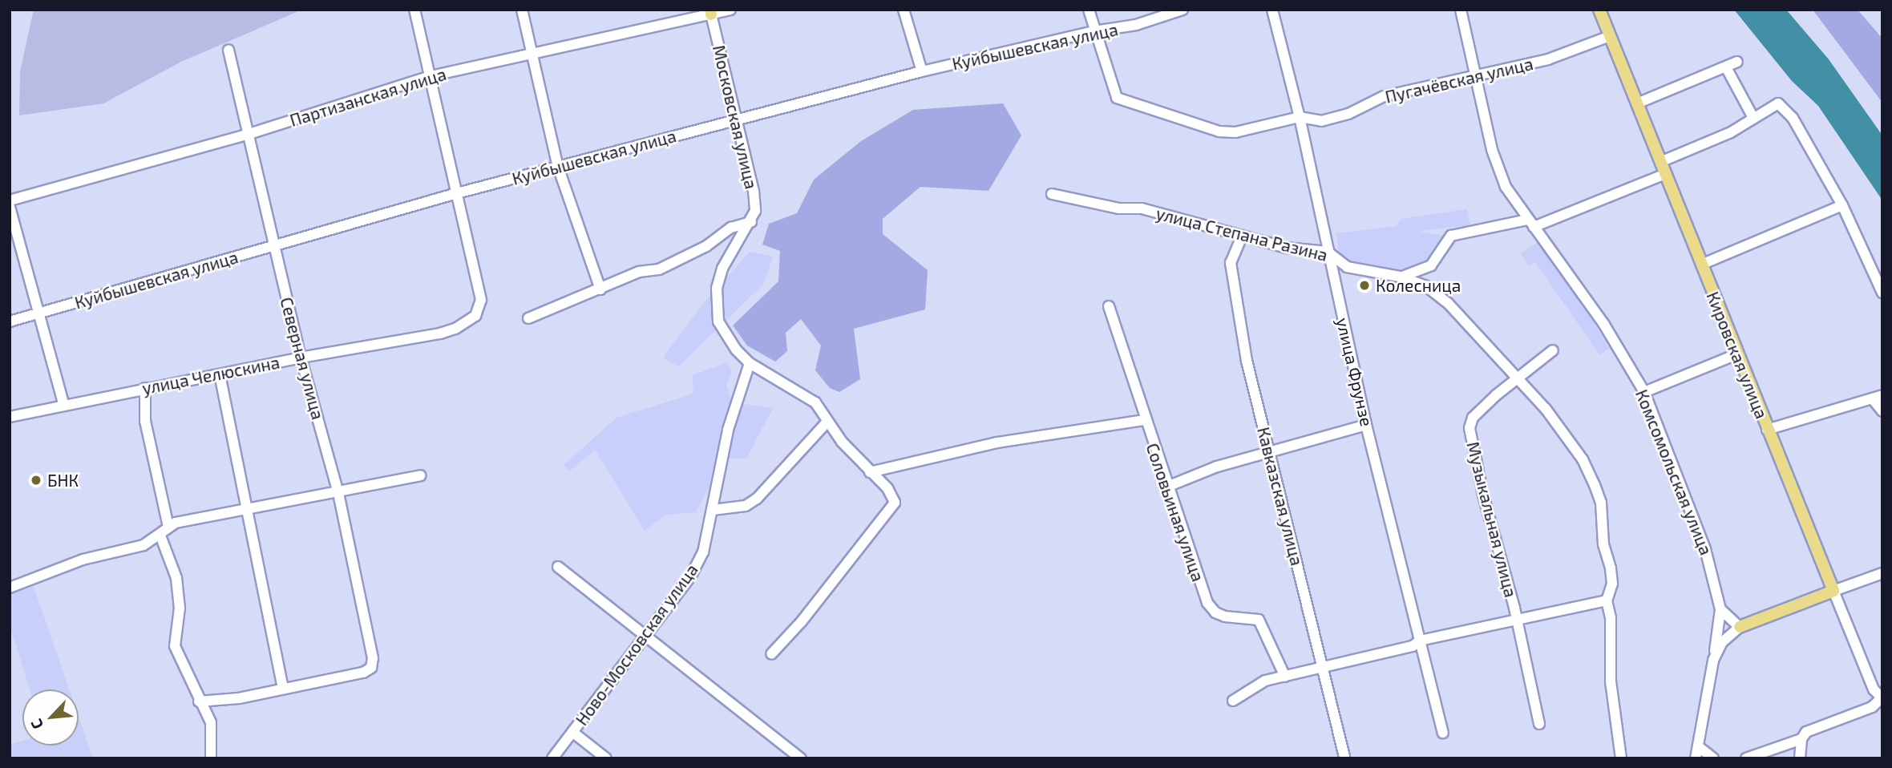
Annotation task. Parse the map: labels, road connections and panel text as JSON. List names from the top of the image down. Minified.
{"streets":{"main road":["Кировская улица"],"street":["Куйбышевская улица","Пугачёвская улица","Партизанская улица","Московская улица","улица Степана Разина","Северная улица","улица Фрунзе","улица Челюскина","Комсомольская улица","Кавказская улица","Соловьиная улица","Музыкальная улица","Ново-Московская улица"]},"crossings":[["Куйбышевская улица","Пугачёвская улица"],["Куйбышевская улица","Московская улица"],["Куйбышевская улица","Северная улица"],["Куйбышевская улица","улица Челюскина"],["Пугачёвская улица","Кировская улица"],["Пугачёвская улица","улица Фрунзе"],["Пугачёвская улица","Комсомольская улица"],["Партизанская улица","Московская улица"],["Партизанская улица","Северная улица"],["Московская улица","Ново-Московская улица"],["улица Степана Разина","улица Фрунзе"],["улица Степана Разина","Кавказская улица"],["улица Степана Разина","Музыкальная улица"],["Северная улица","улица Челюскина"]],"places":["Колесница","БНК"],"north":"bottom left"}
